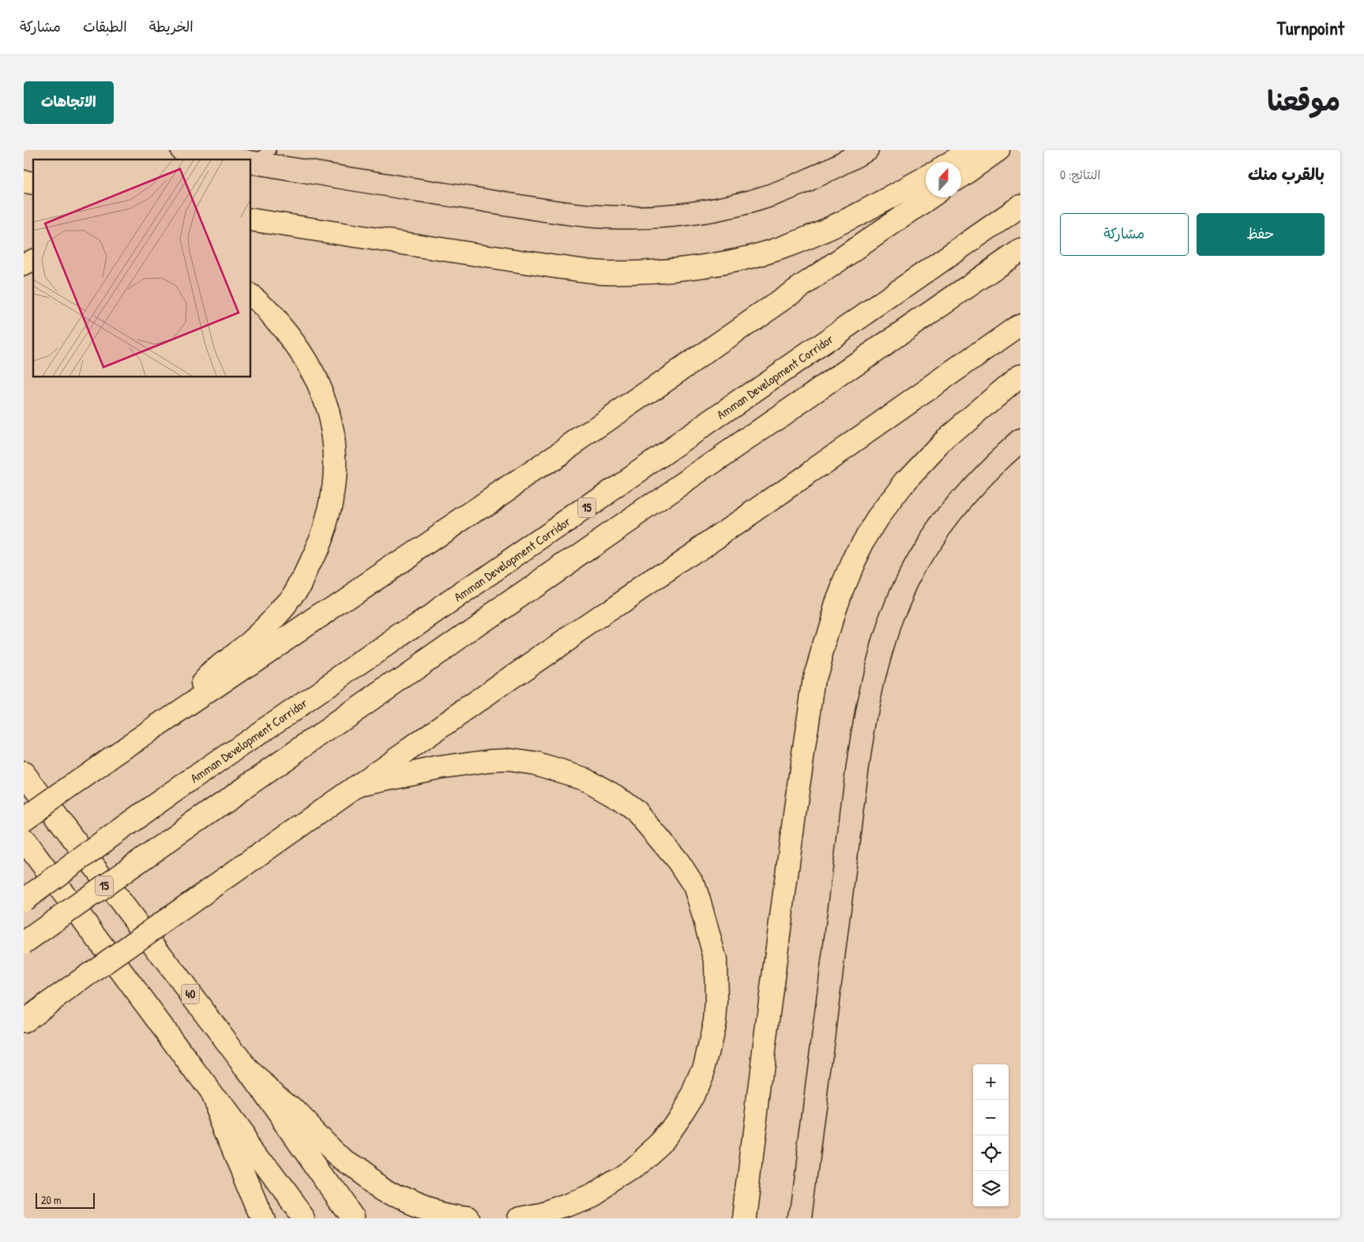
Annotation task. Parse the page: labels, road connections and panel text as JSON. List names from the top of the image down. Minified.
{"streets":{"highway":["Amman Development Corridor","15","40"]},"scale_bar":"20 m","north":"top","page":{"header":"Turnpoint","nav":["الخريطة","الطبقات","مشاركة"],"title":"موقعنا","buttons":["الاتجاهات",["حفظ","مشاركة"]],"heading":["بالقرب منك","النتائج: 0"],"map_buttons":["+","−"],"scale":"20 m"}}
